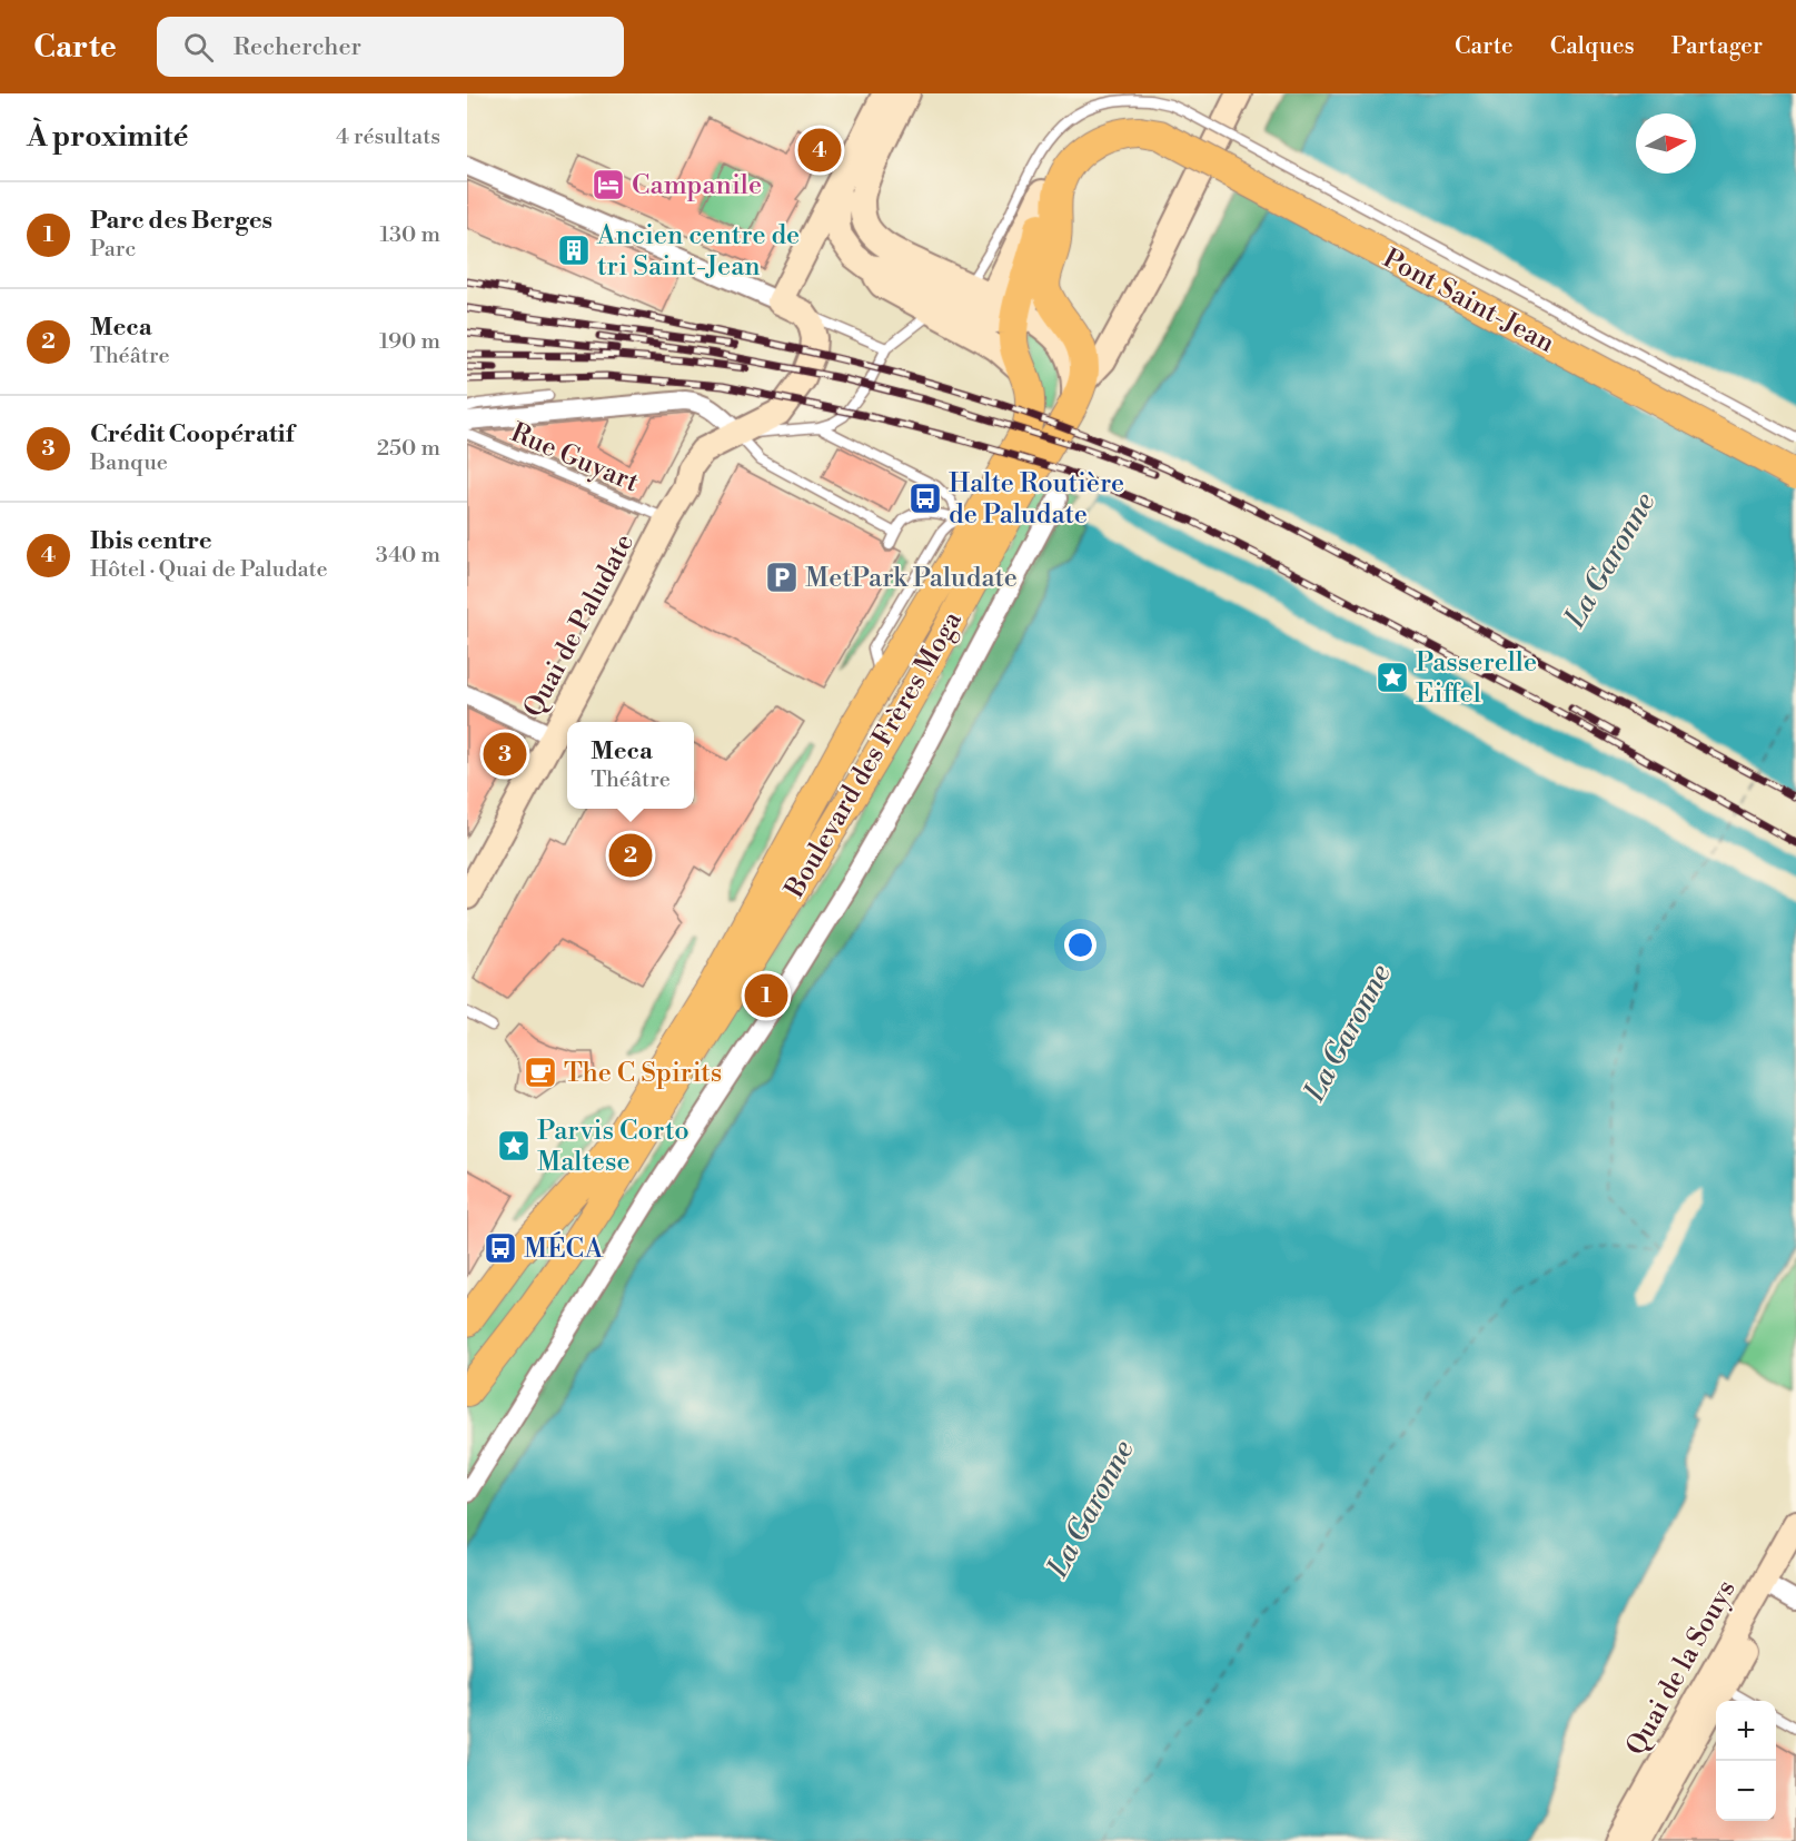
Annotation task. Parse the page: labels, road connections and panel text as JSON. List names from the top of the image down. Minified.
{"streets":{"main road":["Pont Saint-Jean","Quai de Paludate","Boulevard des Frères Moga","Quai de la Souys"],"lane":["Rue Guyart"]},"crossings":[["Rue Guyart","Quai de Paludate"]],"water":["La Garonne"],"places":{"hotel":["Campanile"],"building":["Ancien centre de tri Saint-Jean"],"bus stop":["Halte Routière de Paludate","MÉCA"],"parking":["MetPark Paludate"],"place":["Passerelle Eiffel","Parvis Corto Maltese"],"cafe":["The C Spirits"]},"north":"right","page":{"header":"Carte","search":"Rechercher","nav":["Carte","Calques","Partager"],"heading":["À proximité","4 résultats"],"pins":["4","3","2","1"],"list":[{"mark":"1","name":"Parc des Berges","note":"Parc","value":"130 m"},{"mark":"2","name":"Meca","note":"Théâtre","value":"190 m"},{"mark":"3","name":"Crédit Coopératif","note":"Banque","value":"250 m"},{"mark":"4","name":"Ibis centre","note":"Hôtel · Quai de Paludate","value":"340 m"}],"popup":["Meca","Théâtre"],"map_buttons":["+","−"]}}
